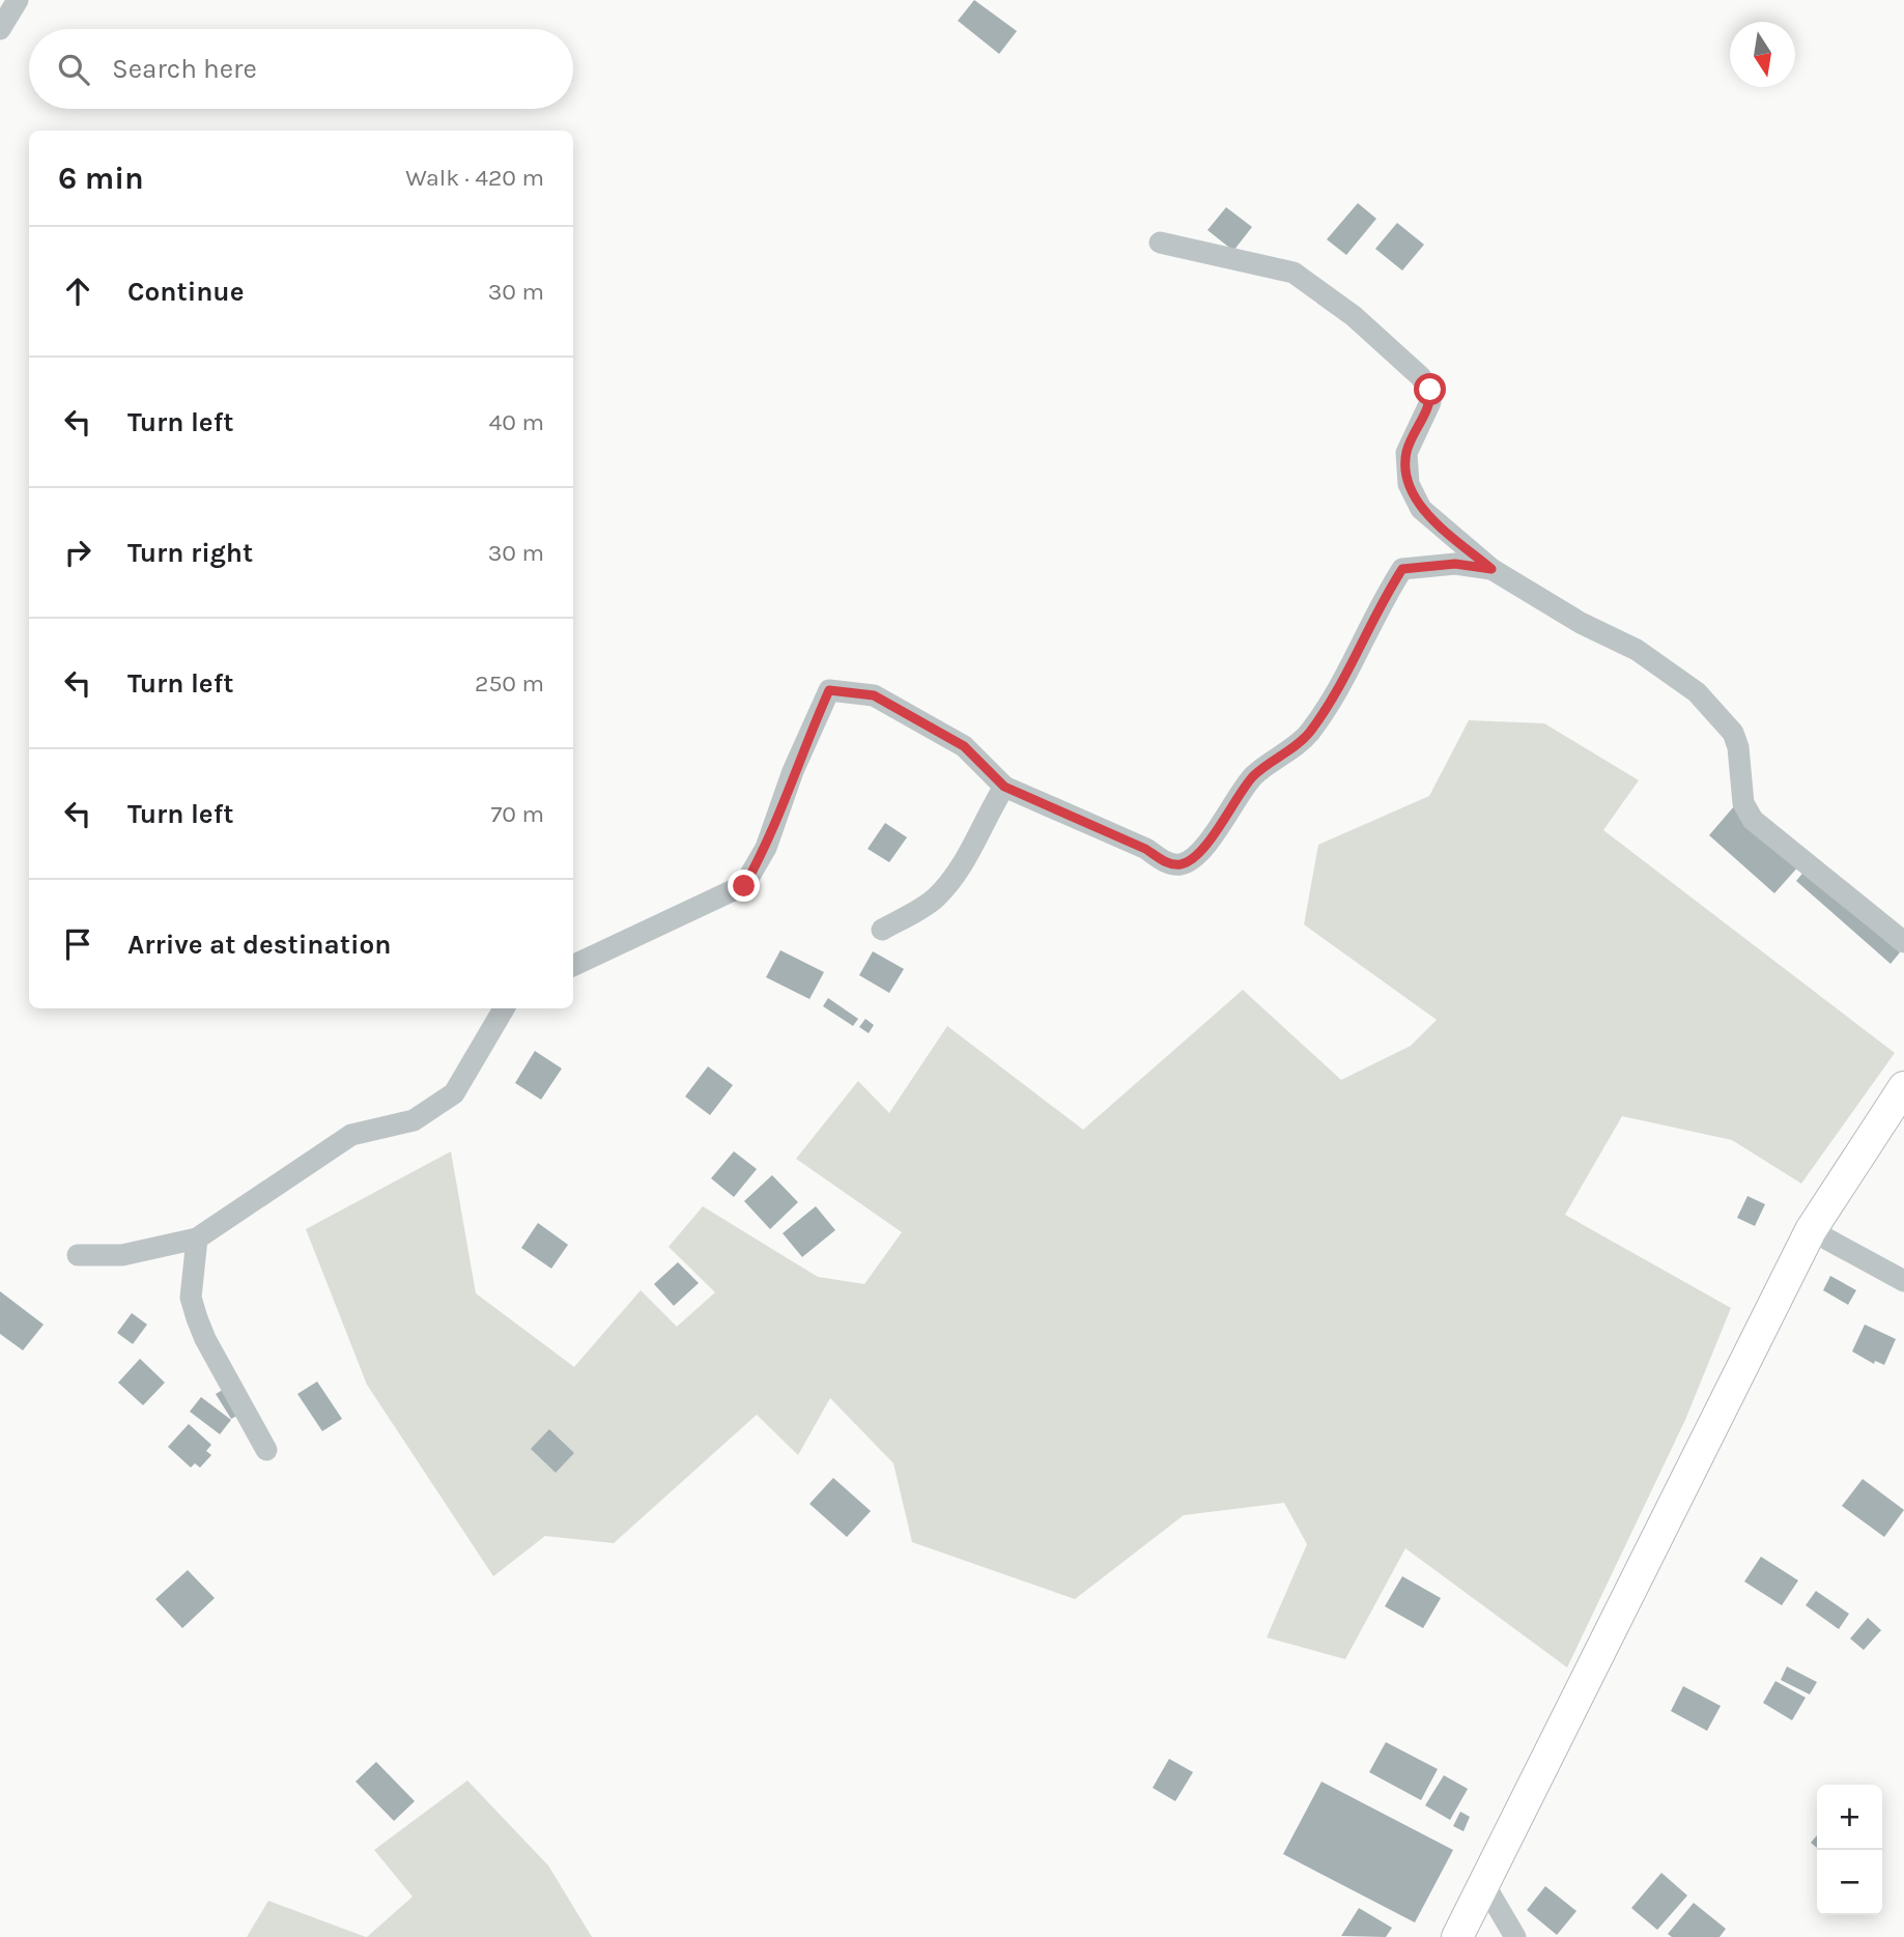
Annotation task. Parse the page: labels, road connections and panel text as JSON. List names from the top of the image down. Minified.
{"north":"bottom","page":{"search":"Search here","heading":["6 min","Walk · 420 m"],"list":[["Continue","30 m"],["Turn left","40 m"],["Turn right","30 m"],["Turn left","250 m"],["Turn left","70 m"],"Arrive at destination"],"map_buttons":["+","−"]}}
